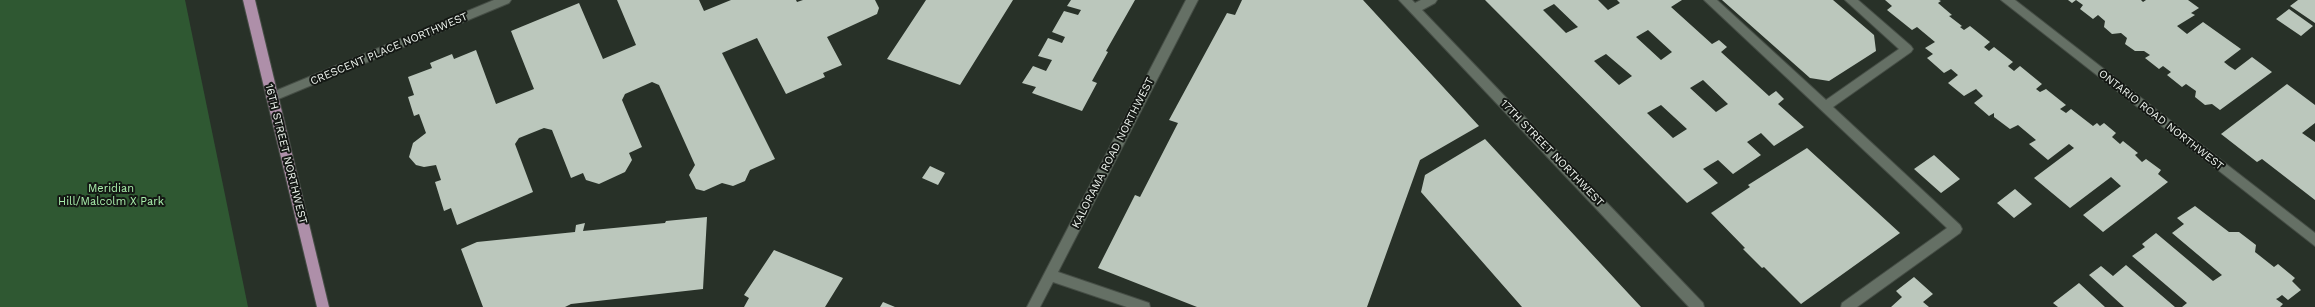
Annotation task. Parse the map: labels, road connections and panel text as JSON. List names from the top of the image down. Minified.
{"streets":{"main road":["16TH STREET NORTHWEST"],"street":["CRESCENT PLACE NORTHWEST","ONTARIO ROAD NORTHWEST","KALORAMA ROAD NORTHWEST","17TH STREET NORTHWEST"]},"crossings":[["CRESCENT PLACE NORTHWEST","16TH STREET NORTHWEST"]],"parks":["Meridian Hill/Malcolm X Park"]}
